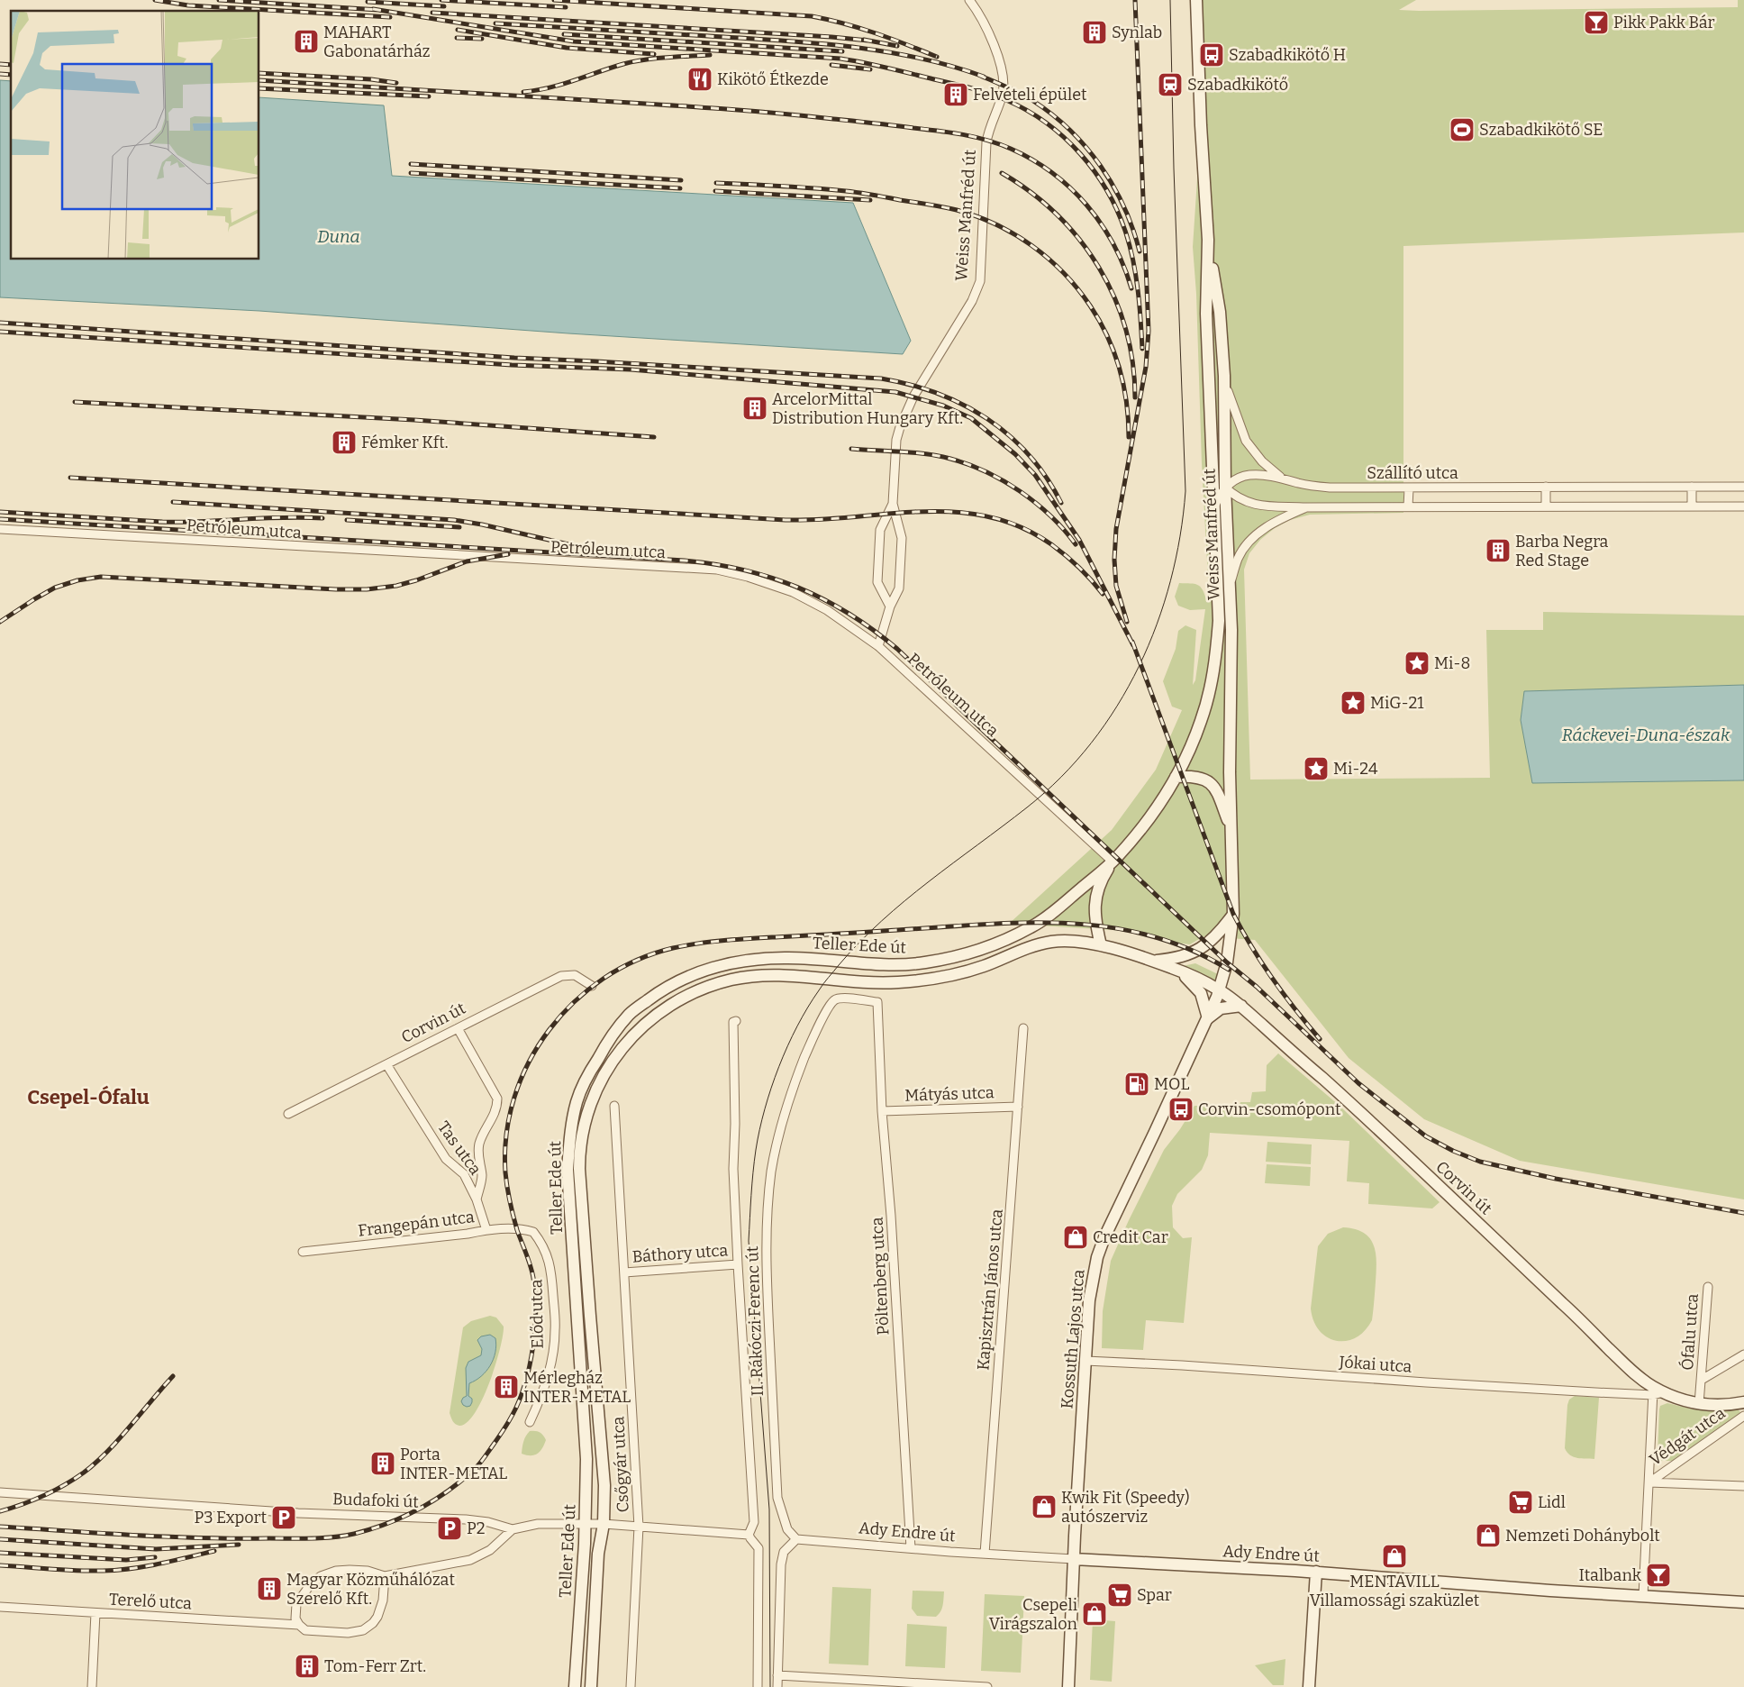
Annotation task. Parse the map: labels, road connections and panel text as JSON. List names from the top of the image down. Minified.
{"streets":{"main road":["Weiss Manfréd út","Teller Ede út","Corvin út","Kossuth Lajos utca","Védgát utca","Ady Endre út"],"street":["Szállító utca","Petróleum utca","Mátyás utca","Tas utca","Frangepán utca","Báthory utca","Pöltenberg utca","Kapisztrán János utca","Előd utca","II. Rákóczi Ferenc út","Ófalu utca","Jókai utca","Csőgyár utca","Budafoki út","Terelő utca"]},"crossings":[["Weiss Manfréd út","Szállító utca"],["Weiss Manfréd út","Petróleum utca"],["Weiss Manfréd út","Teller Ede út"],["Weiss Manfréd út","Kossuth Lajos utca"],["Petróleum utca","Teller Ede út"],["Teller Ede út","Budafoki út"],["Corvin út","Tas utca"],["Corvin út","Jókai utca"],["Corvin út","Védgát utca"],["Mátyás utca","Pöltenberg utca"],["Mátyás utca","Kapisztrán János utca"],["Tas utca","Frangepán utca"],["Frangepán utca","Előd utca"],["Báthory utca","II. Rákóczi Ferenc út"],["Báthory utca","Csőgyár utca"],["Pöltenberg utca","II. Rákóczi Ferenc út"],["Pöltenberg utca","Ady Endre út"],["Kapisztrán János utca","Ady Endre út"],["II. Rákóczi Ferenc út","Budafoki út"],["II. Rákóczi Ferenc út","Ady Endre út"],["Ófalu utca","Védgát utca"],["Kossuth Lajos utca","Jókai utca"],["Kossuth Lajos utca","Ady Endre út"],["Jókai utca","Védgát utca"],["Védgát utca","Ady Endre út"],["Csőgyár utca","Budafoki út"]],"districts":["Csepel-Ófalu"],"water":["Duna","Ráckevei-Duna-észak"],"places":{"bar":["Pikk Pakk Bár","Italbank"],"building":["Synlab","MAHART Gabonatárház","Felvételi épület","ArcelorMittal Distribution Hungary Kft.","Fémker Kft.","Barba Negra Red Stage","Mérlegház INTER-METAL","Porta INTER-METAL","Magyar Közműhálózat Szerelő Kft.","Tom-Ferr Zrt."],"bus stop":["Szabadkikötő H","Corvin-csomópont"],"restaurant":["Kikötő Étkezde"],"station":["Szabadkikötő"],"sports":["Szabadkikötő SE"],"place":["Mi-8","MiG-21","Mi-24"],"fuel station":["MOL"],"shop":["Credit Car","Kwik Fit (Speedy) autószerviz","Nemzeti Dohánybolt","MENTAVILL Villamossági szaküzlet","Csepeli Virágszalon"],"supermarket":["Lidl","Spar"],"parking":["P3 Export","P2"]}}
